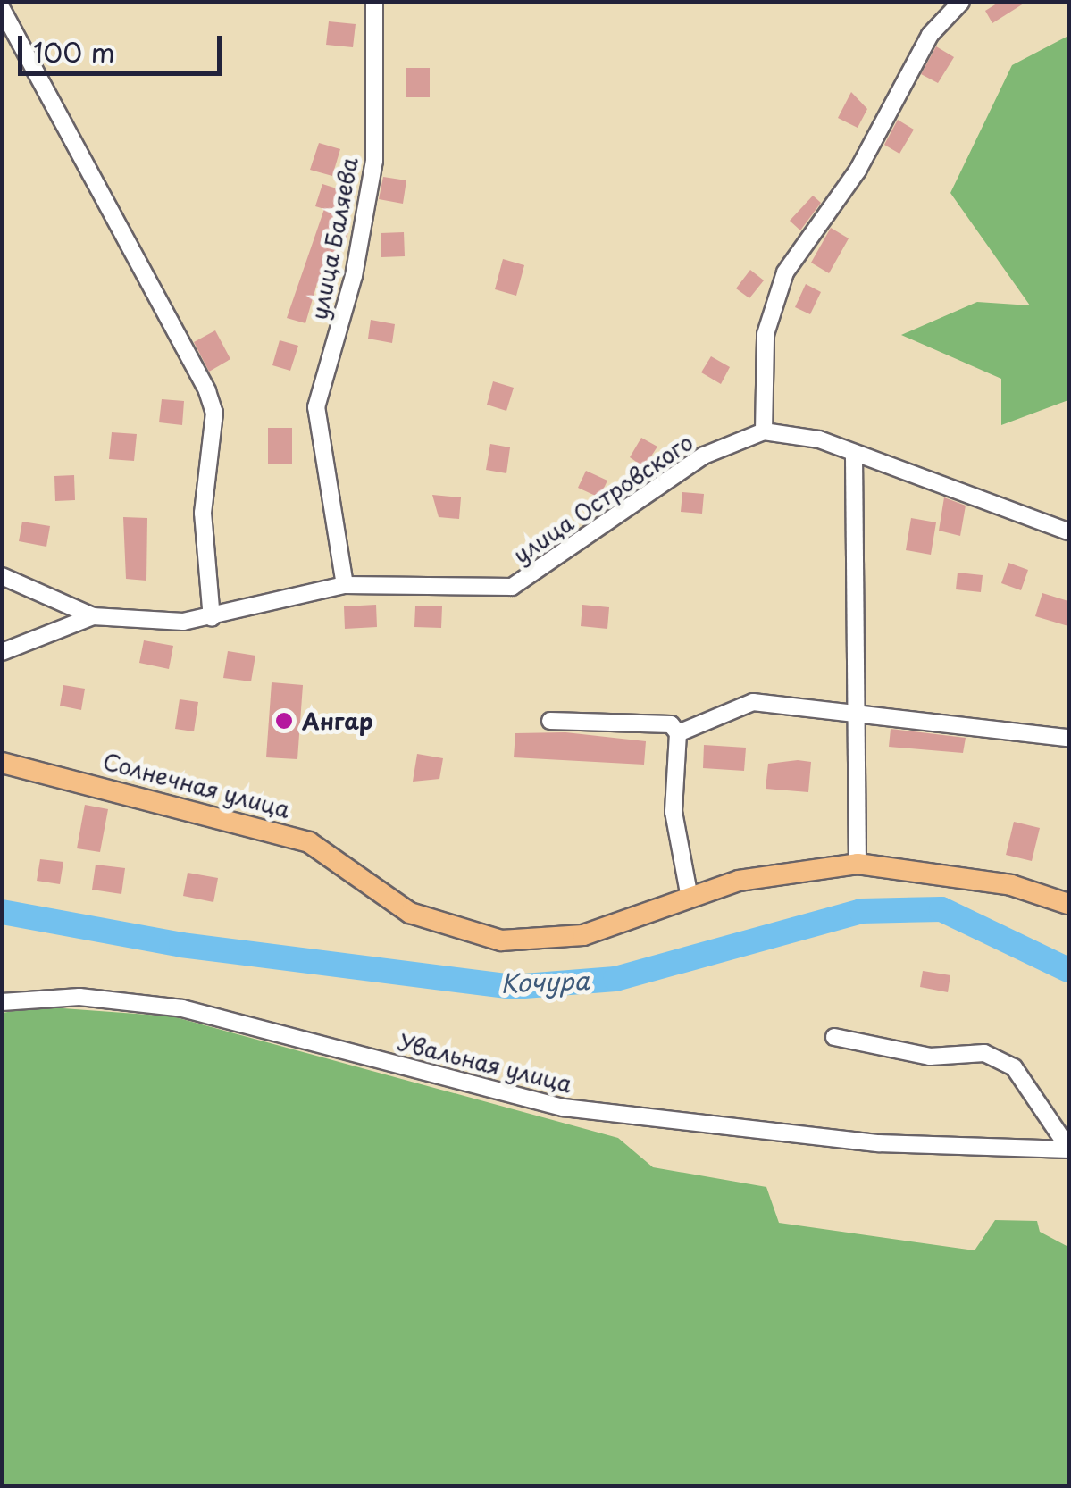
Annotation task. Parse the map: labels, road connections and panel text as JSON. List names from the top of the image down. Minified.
{"streets":{"main road":["Солнечная улица"],"street":["улица Баляева","улица Островского","Увальная улица"]},"crossings":[["улица Баляева","улица Островского"]],"water":["Кочура"],"places":["Ангар"],"scale_bar":"100 m"}
